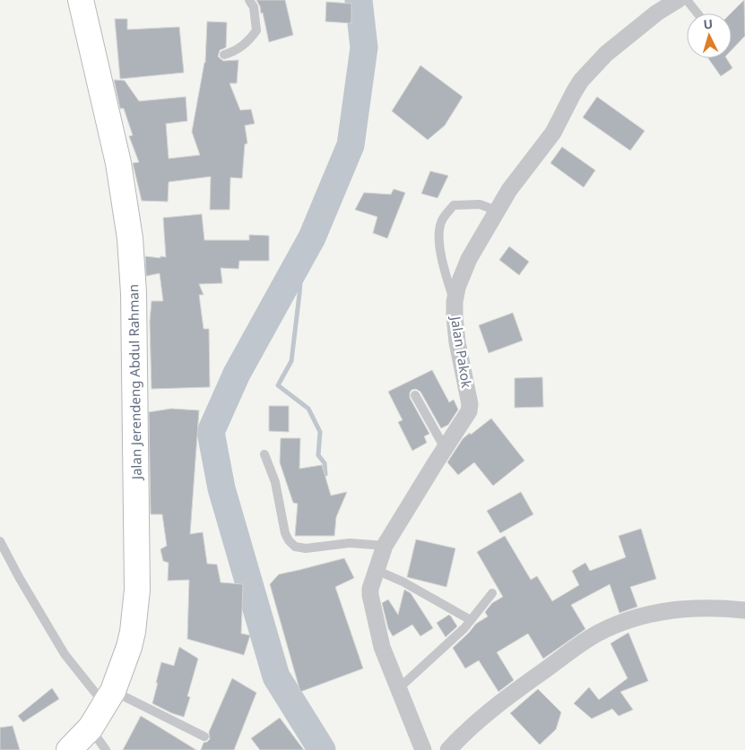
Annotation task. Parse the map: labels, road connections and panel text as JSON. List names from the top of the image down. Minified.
{"streets":{"highway":["Jalan Jerendeng Abdul Rahman"],"street":["Jalan Pakok"]},"north":"top"}
